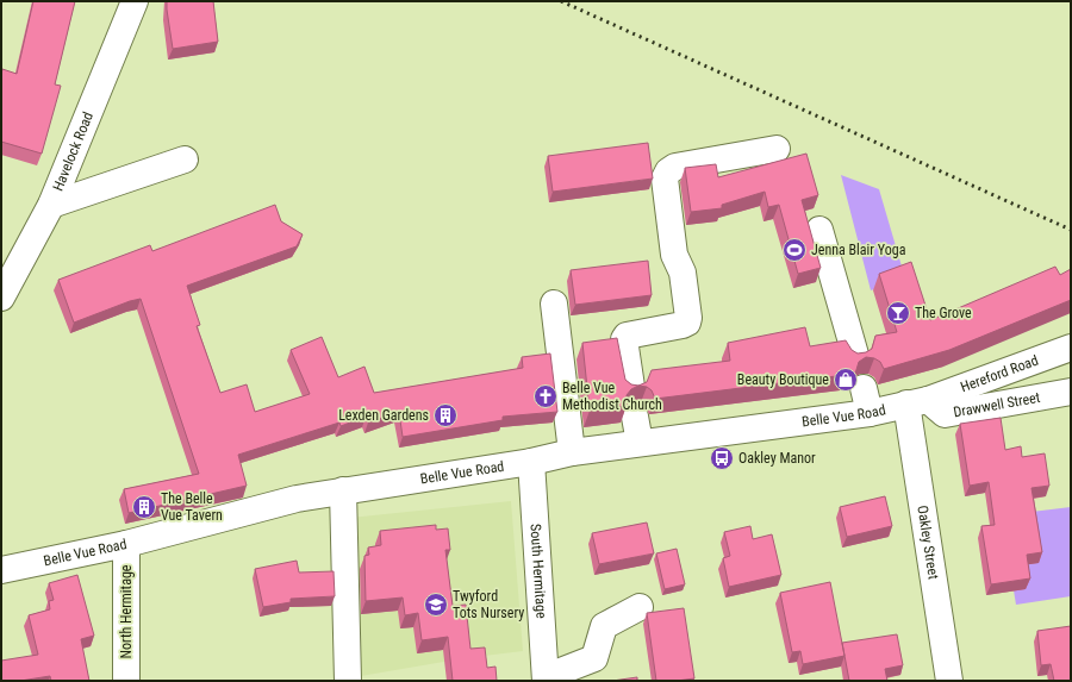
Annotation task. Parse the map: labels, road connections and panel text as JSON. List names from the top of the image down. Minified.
{"streets":{"street":["Havelock Road","Hereford Road","Drawwell Street","Belle Vue Road","Oakley Street","South Hermitage","North Hermitage"]},"crossings":[["Hereford Road","Drawwell Street"],["Hereford Road","Belle Vue Road"],["Hereford Road","Oakley Street"],["Drawwell Street","Belle Vue Road"],["Drawwell Street","Oakley Street"],["Belle Vue Road","Oakley Street"],["Belle Vue Road","South Hermitage"],["Belle Vue Road","North Hermitage"]],"places":{"sports":["Jenna Blair Yoga"],"bar":["The Grove"],"shop":["Beauty Boutique"],"church":["Belle Vue Methodist Church"],"building":["Lexden Gardens","The Belle Vue Tavern"],"bus stop":["Oakley Manor"],"school or university":["Twyford Tots Nursery"]}}
